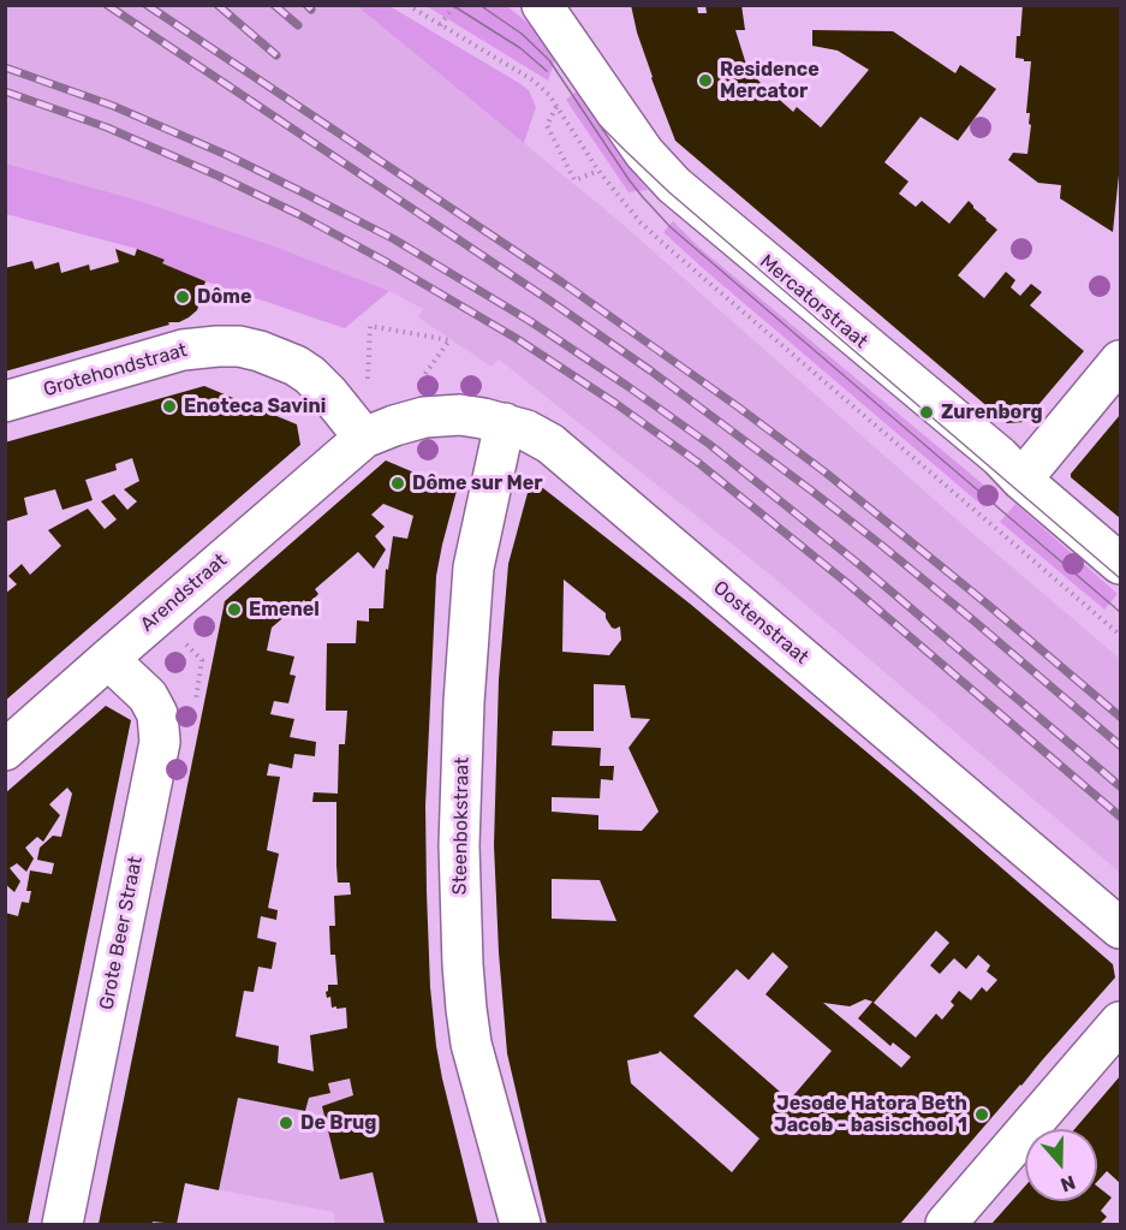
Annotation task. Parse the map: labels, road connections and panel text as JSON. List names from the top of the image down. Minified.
{"streets":{"street":["Mercatorstraat","Grotehondstraat","Arendstraat","Oostenstraat","Steenbokstraat","Grote Beer Straat"]},"crossings":[["Grotehondstraat","Arendstraat"],["Grotehondstraat","Oostenstraat"],["Arendstraat","Oostenstraat"],["Arendstraat","Grote Beer Straat"],["Oostenstraat","Steenbokstraat"]],"places":["Residence Mercator","Dôme","Enoteca Savini","Zurenborg","Dôme sur Mer","Emenel","Jesode Hatora Beth Jacob - basischool 1","De Brug"],"north":"bottom"}
